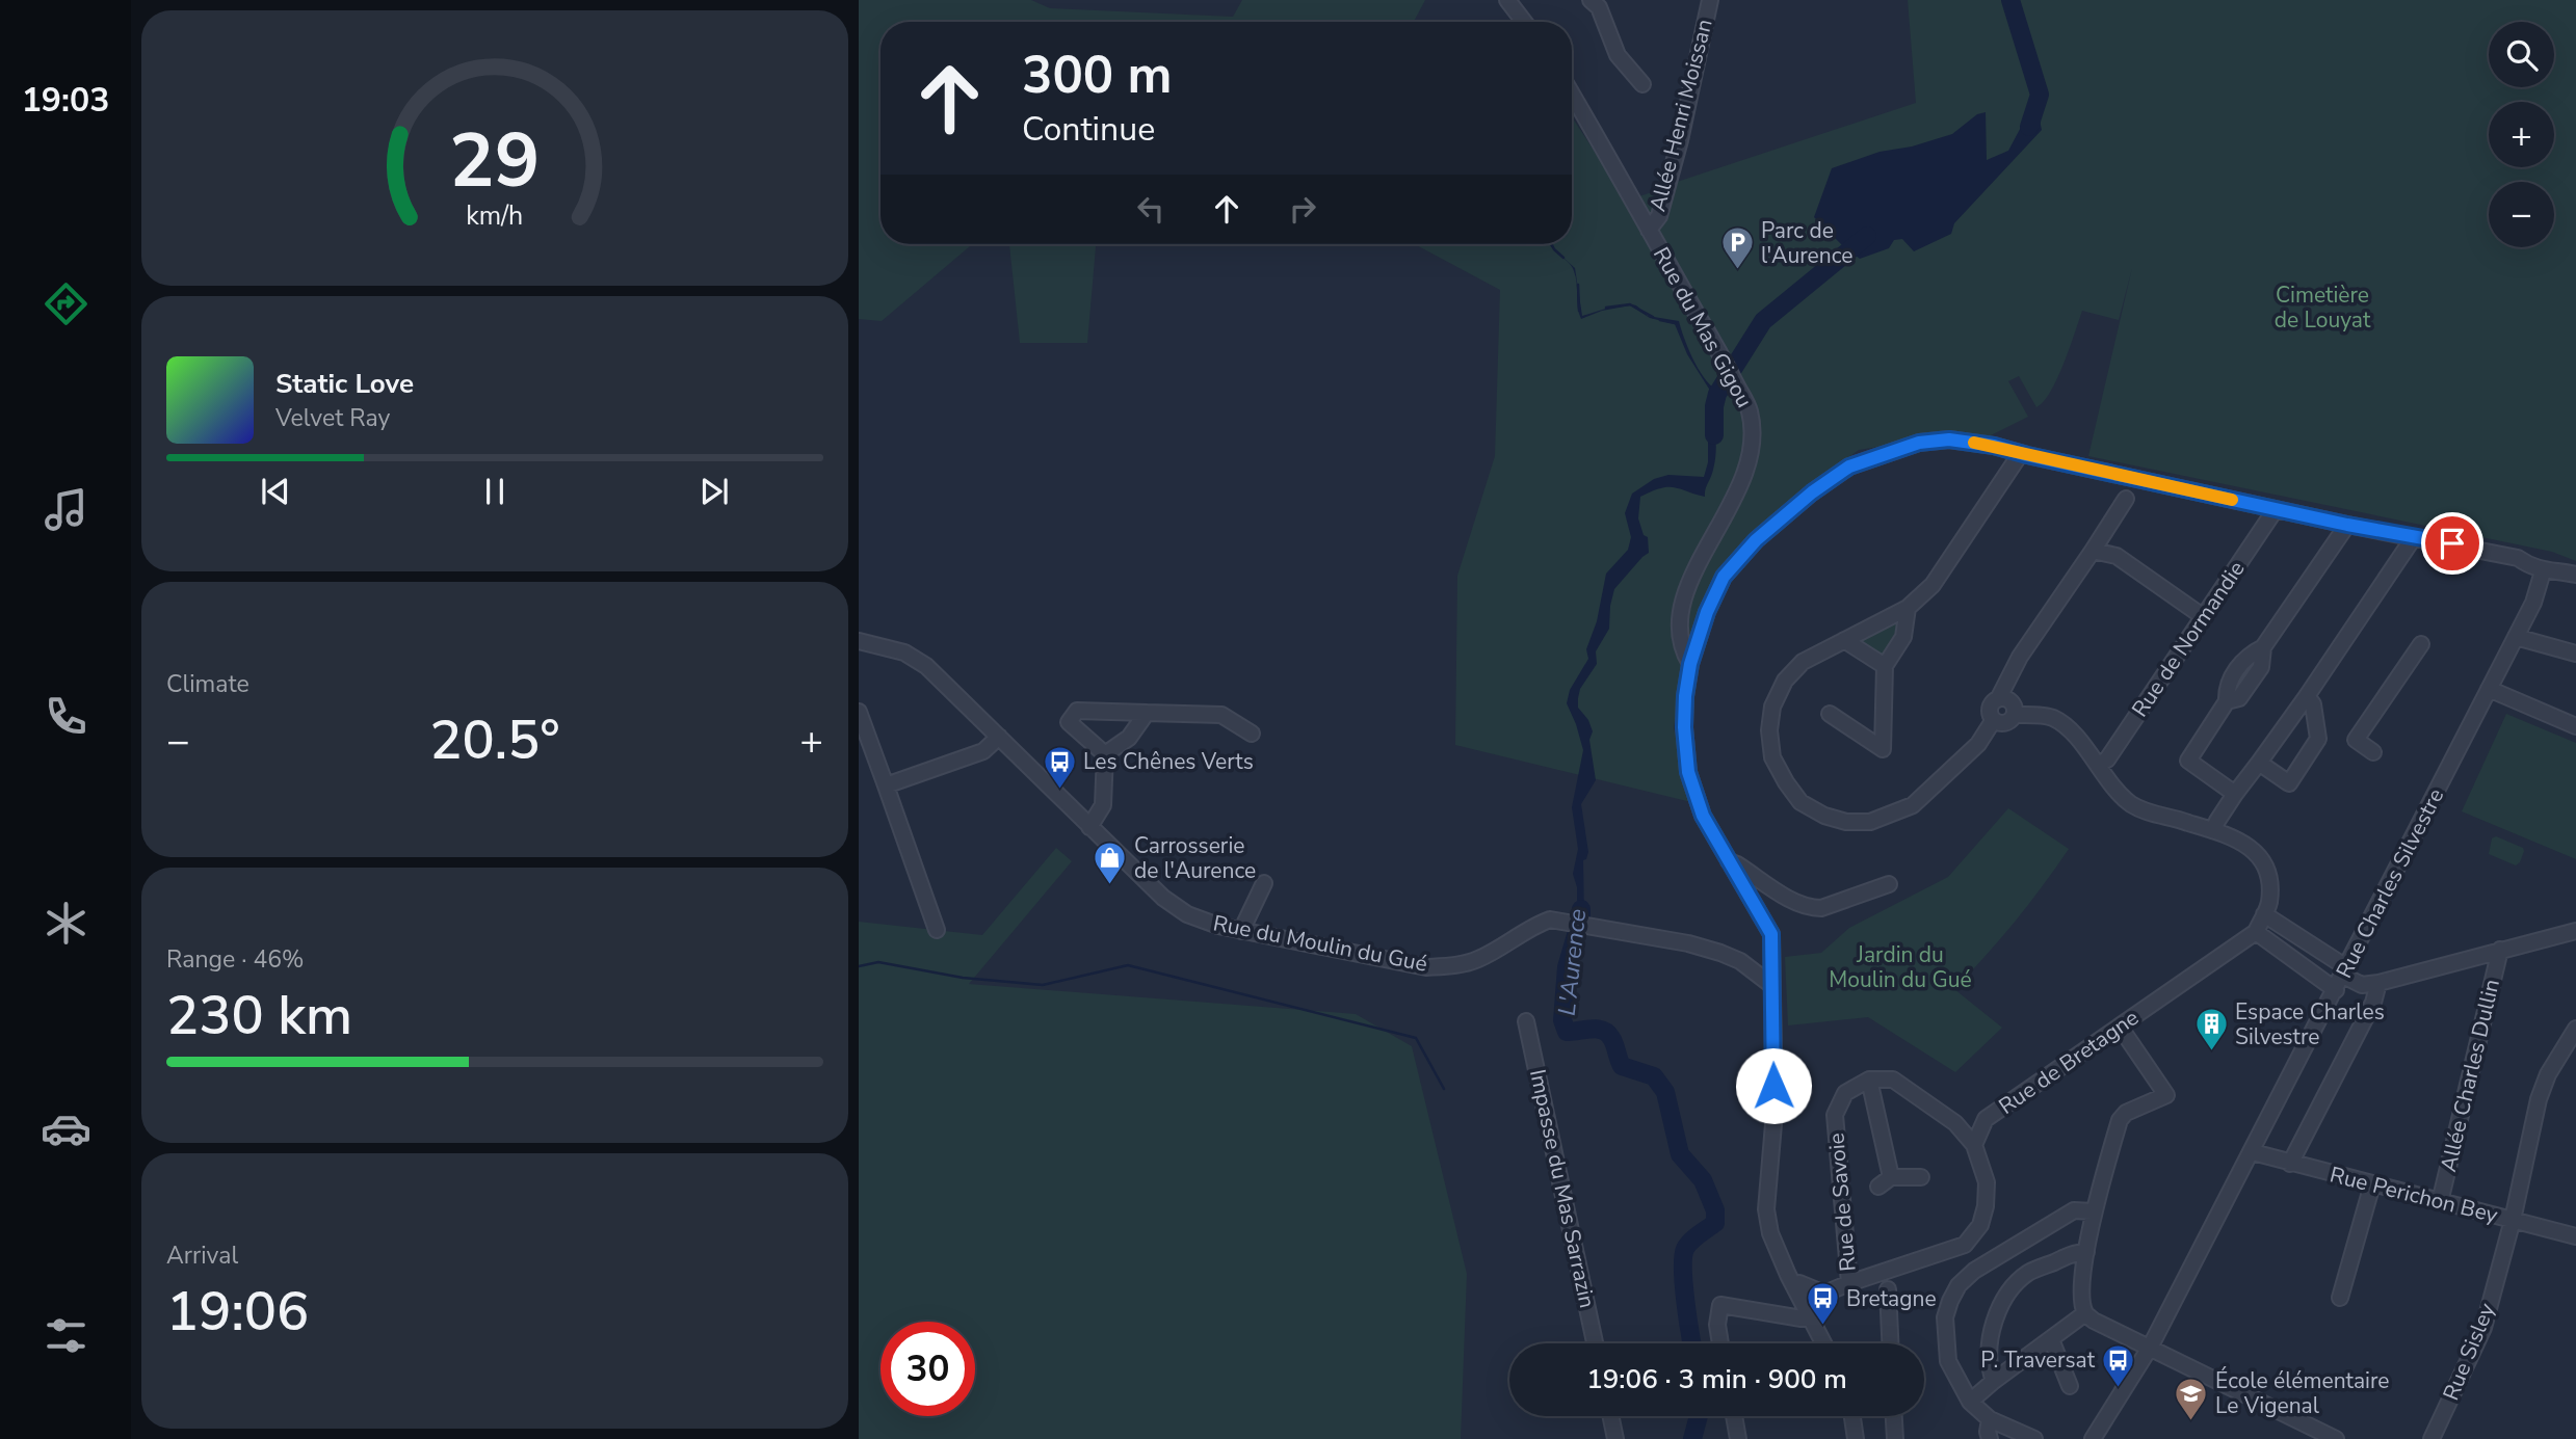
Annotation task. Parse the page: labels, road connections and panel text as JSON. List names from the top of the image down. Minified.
{"streets":{"street":["Allée Henri Moissan","Rue du Mas Gigou","Rue de Normandie","Rue Charles Silvestre","Rue du Moulin du Gué","Rue de Bretagne","Allée Charles Dullin","Impasse du Mas Sarrazin","Rue Perichon Bey","Rue de Savoie","Rue Sisley"]},"crossings":[["Allée Henri Moissan","Rue du Mas Gigou"],["Rue Charles Silvestre","Rue Perichon Bey"],["Allée Charles Dullin","Rue Perichon Bey"],["Rue Perichon Bey","Rue Sisley"]],"water":["L'Aurence"],"parks":["Cimetière de Louyat","Jardin du Moulin du Gué"],"places":{"parking":["Parc de l'Aurence"],"bus stop":["Les Chênes Verts","Bretagne","P. Traversat"],"shop":["Carrosserie de l'Aurence"],"building":["Espace Charles Silvestre"],"school or university":["École élémentaire Le Vigenal"]},"page":{"tabs":"19:03","map_buttons":["+","−"],"turn":["300 m","Continue"],"song":["Static Love","Velvet Ray"],"tile":["Climate",["Range · 46%","230 km"],["Arrival","19:06"]],"heat":["−","20.5°","+"],"limit":"30","trip":"19:06 · 3 min · 900 m","gauge":["29","km/h"]}}
